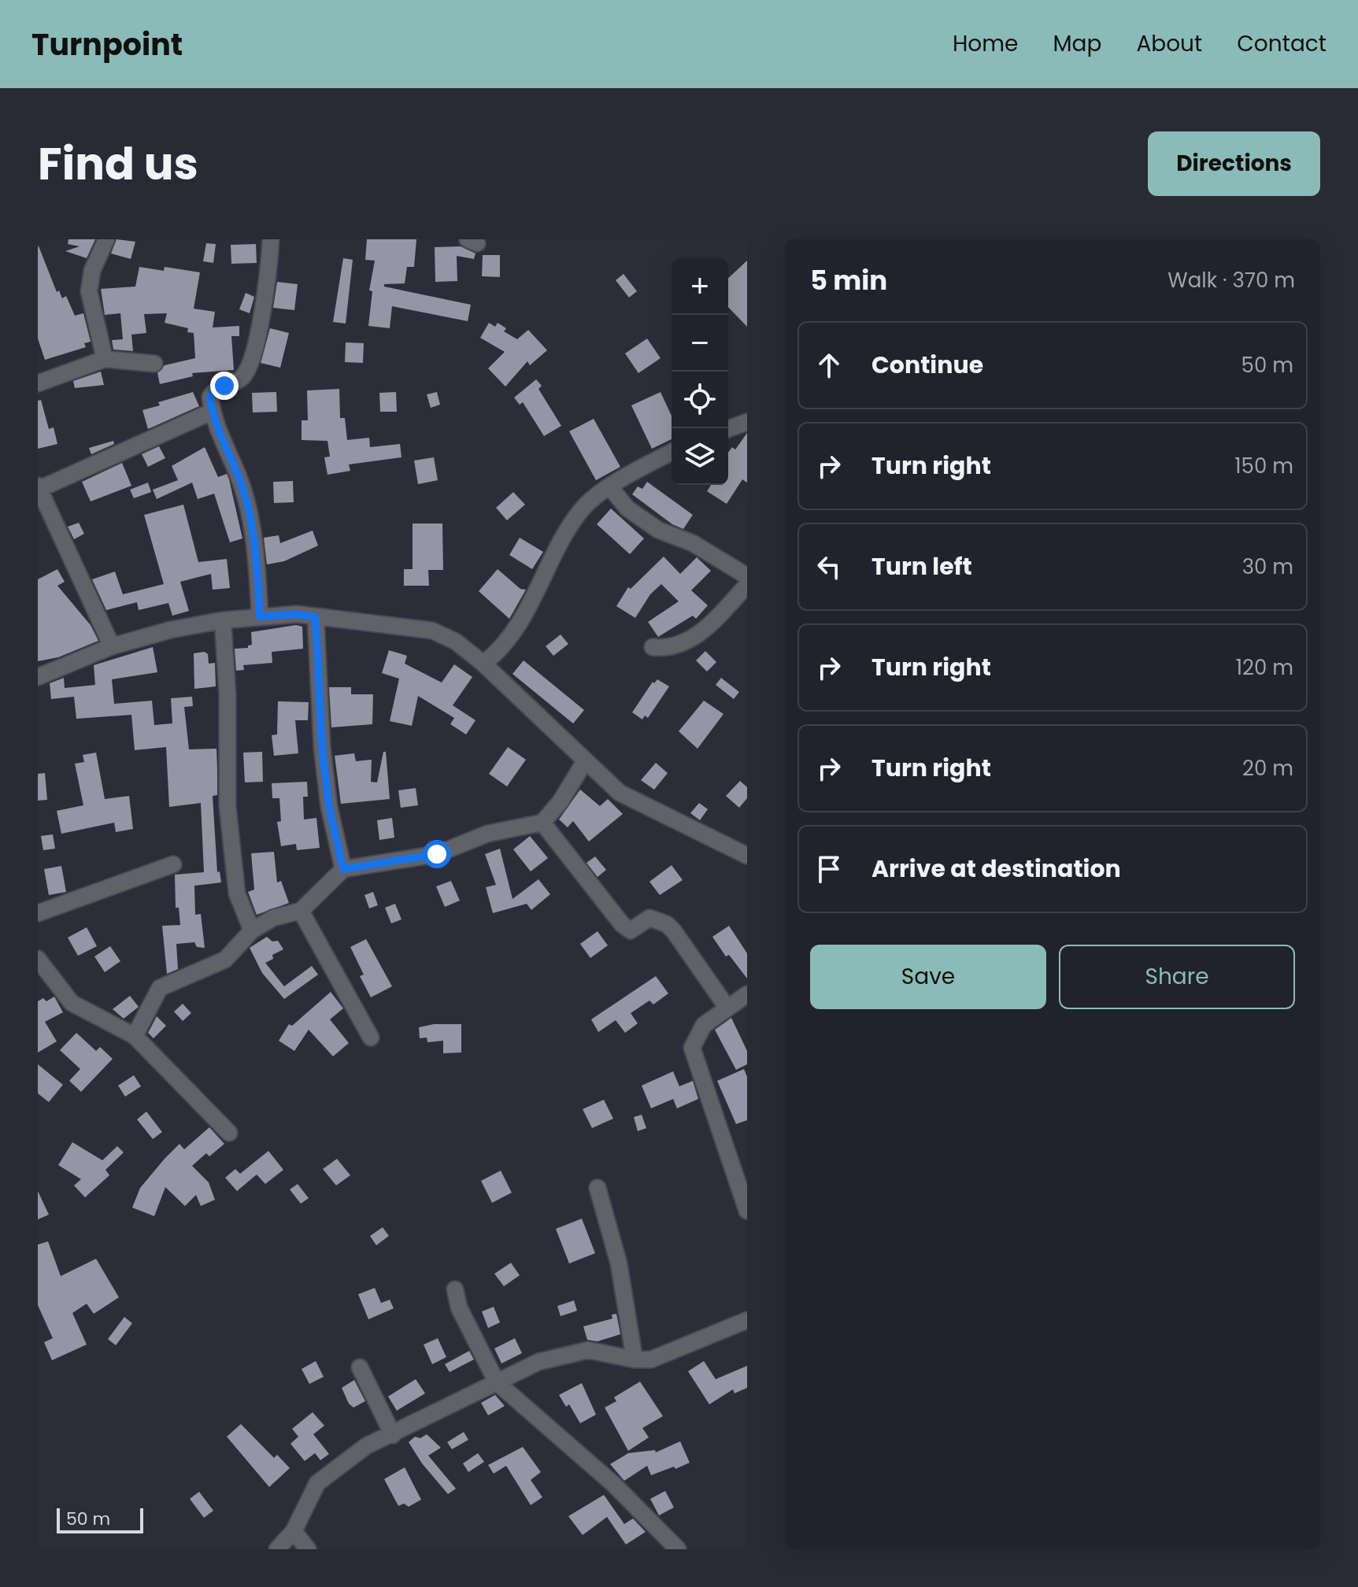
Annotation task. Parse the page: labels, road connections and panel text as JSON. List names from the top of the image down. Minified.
{"scale_bar":"50 m","page":{"header":"Turnpoint","nav":["Home","Map","About","Contact"],"title":"Find us","buttons":["Directions",["Save","Share"]],"heading":["5 min","Walk · 370 m"],"map_buttons":["+","−"],"list":[["Continue","50 m"],["Turn right","150 m"],["Turn left","30 m"],["Turn right","120 m"],["Turn right","20 m"],"Arrive at destination"],"scale":"50 m"}}
